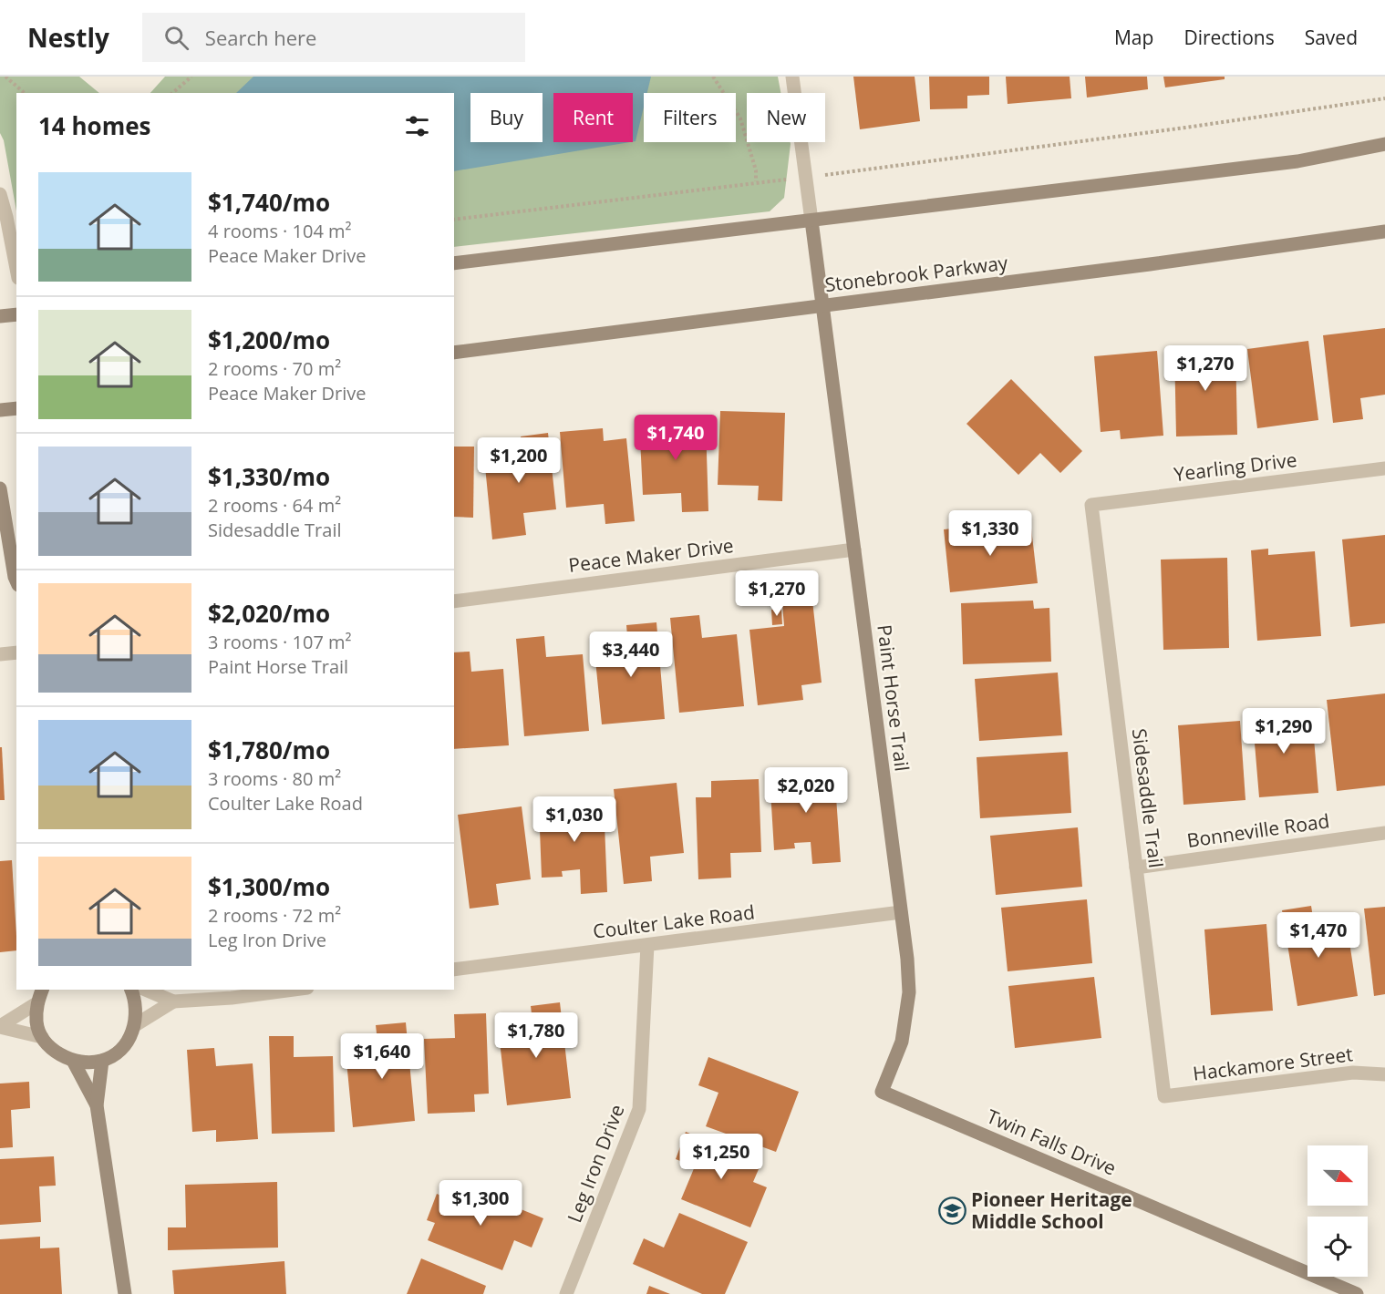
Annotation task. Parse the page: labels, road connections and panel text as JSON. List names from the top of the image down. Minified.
{"streets":{"main road":["Stonebrook Parkway","Paint Horse Trail","Twin Falls Drive"],"street":["Yearling Drive","Peace Maker Drive","Sidesaddle Trail","Bonneville Road","Coulter Lake Road","Hackamore Street","Leg Iron Drive"]},"crossings":[["Stonebrook Parkway","Paint Horse Trail"],["Yearling Drive","Sidesaddle Trail"],["Peace Maker Drive","Paint Horse Trail"],["Paint Horse Trail","Coulter Lake Road"],["Paint Horse Trail","Twin Falls Drive"],["Sidesaddle Trail","Bonneville Road"],["Sidesaddle Trail","Hackamore Street"],["Coulter Lake Road","Leg Iron Drive"]],"places":{"school or university":["Pioneer Heritage Middle School"]},"north":"right","page":{"header":"Nestly","search":"Search here","nav":["Map","Directions","Saved"],"chip":["Buy","Rent","Filters","New"],"heading":"14 homes","list":[{"name":"$1,740/mo","note":"4 rooms · 104 m² · Peace Maker Drive"},{"name":"$1,200/mo","note":"2 rooms · 70 m² · Peace Maker Drive"},{"name":"$1,330/mo","note":"2 rooms · 64 m² · Sidesaddle Trail"},{"name":"$2,020/mo","note":"3 rooms · 107 m² · Paint Horse Trail"},{"name":"$1,780/mo","note":"3 rooms · 80 m² · Coulter Lake Road"},{"name":"$1,300/mo","note":"2 rooms · 72 m² · Leg Iron Drive"}],"price":["$1,270","$1,740","$1,200","$1,330","$1,270","$3,440","$1,290","$2,020","$1,030","$1,470","$1,780","$1,640","$1,250","$1,300"]}}
